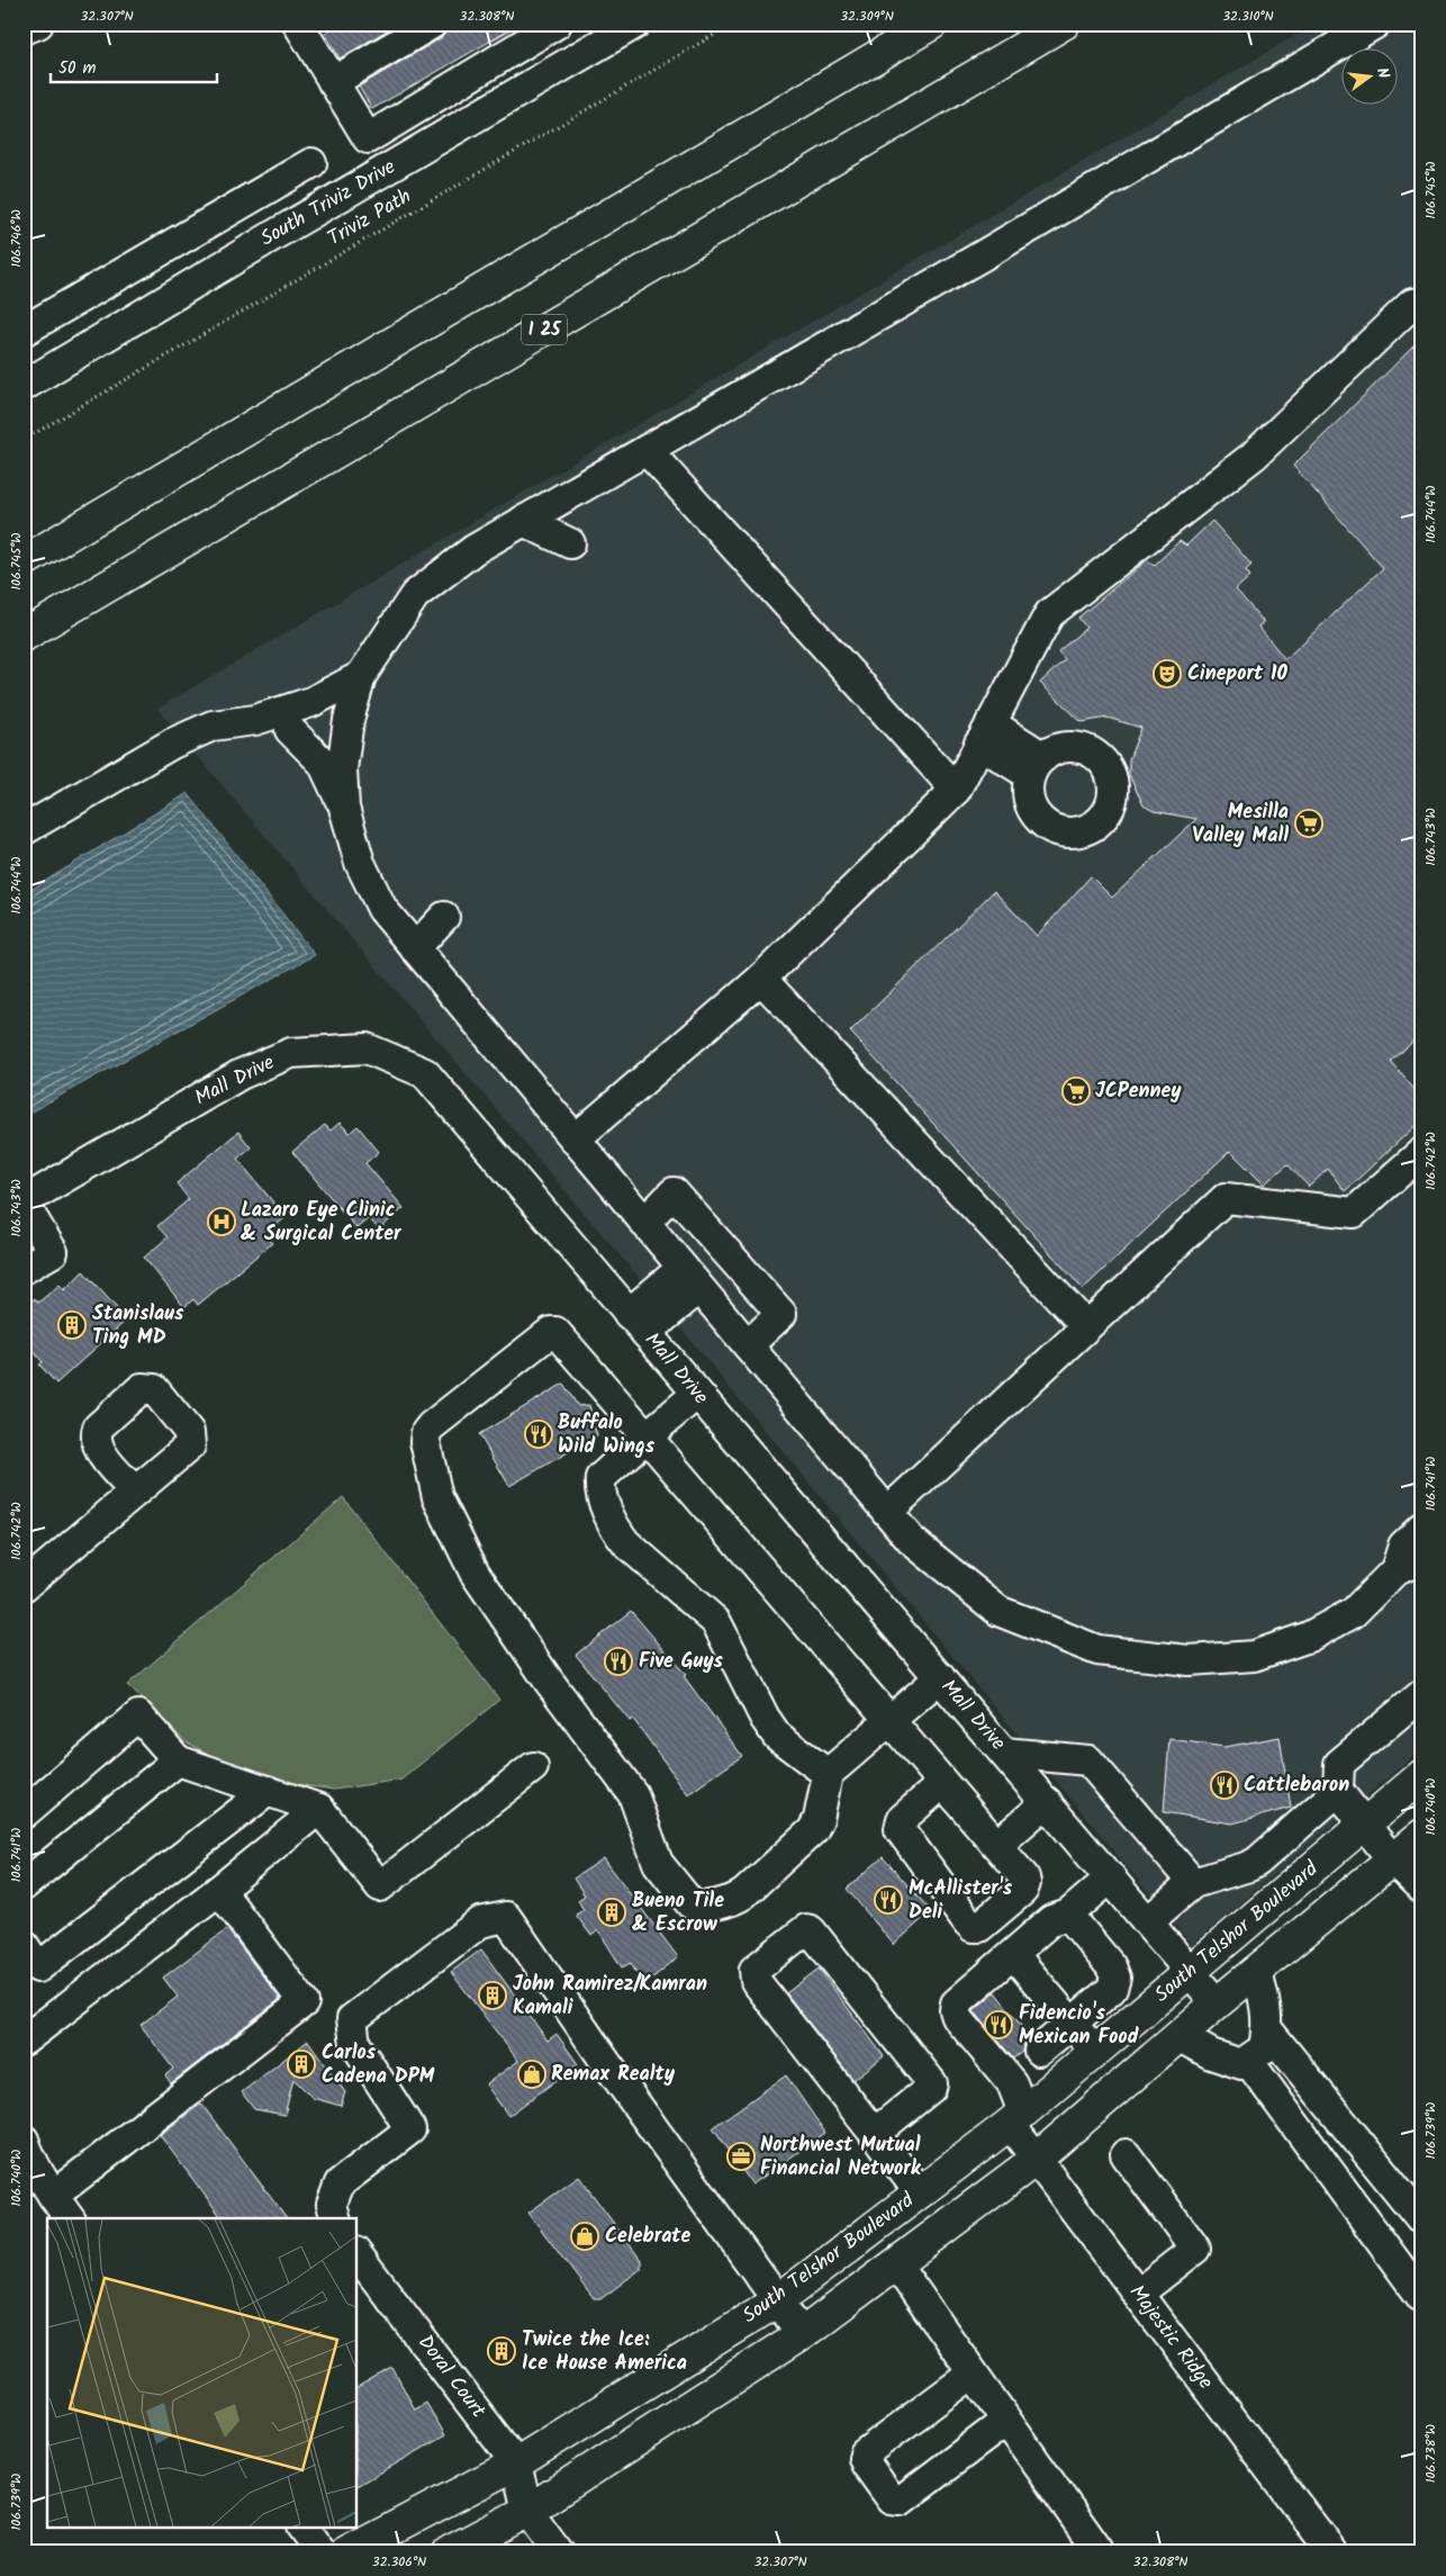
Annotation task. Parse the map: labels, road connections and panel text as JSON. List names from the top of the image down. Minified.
{"streets":{"main road":["I 25","South Telshor Boulevard"],"street":["South Triviz Drive","Mall Drive","Majestic Ridge","Doral Court"],"path":["Triviz Path"]},"crossings":[["Mall Drive","South Telshor Boulevard"],["South Telshor Boulevard","Majestic Ridge"],["South Telshor Boulevard","Doral Court"]],"places":{"theatre":["Cineport 10"],"supermarket":["Mesilla Valley Mall","JCPenney"],"hospital":["Lazaro Eye Clinic & Surgical Center"],"building":["Stanislaus Ting MD","Bueno Tile & Escrow","John Ramirez/Kamran Kamali","Carlos Cadena DPM","Twice the Ice: Ice House America"],"restaurant":["Buffalo Wild Wings","Five Guys","Cattlebaron","McAllister's Deli","Fidencio's Mexican Food"],"shop":["Remax Realty","Celebrate"],"office":["Northwest Mutual Financial Network"]},"scale_bar":"50 m","north":"right","coordinates":["32.307°N","32.308°N","32.309°N","32.310°N","106.745°W","106.746°W","106.744°W","106.743°W","106.742°W","106.741°W","106.740°W","106.739°W","106.738°W","32.306°N"]}
